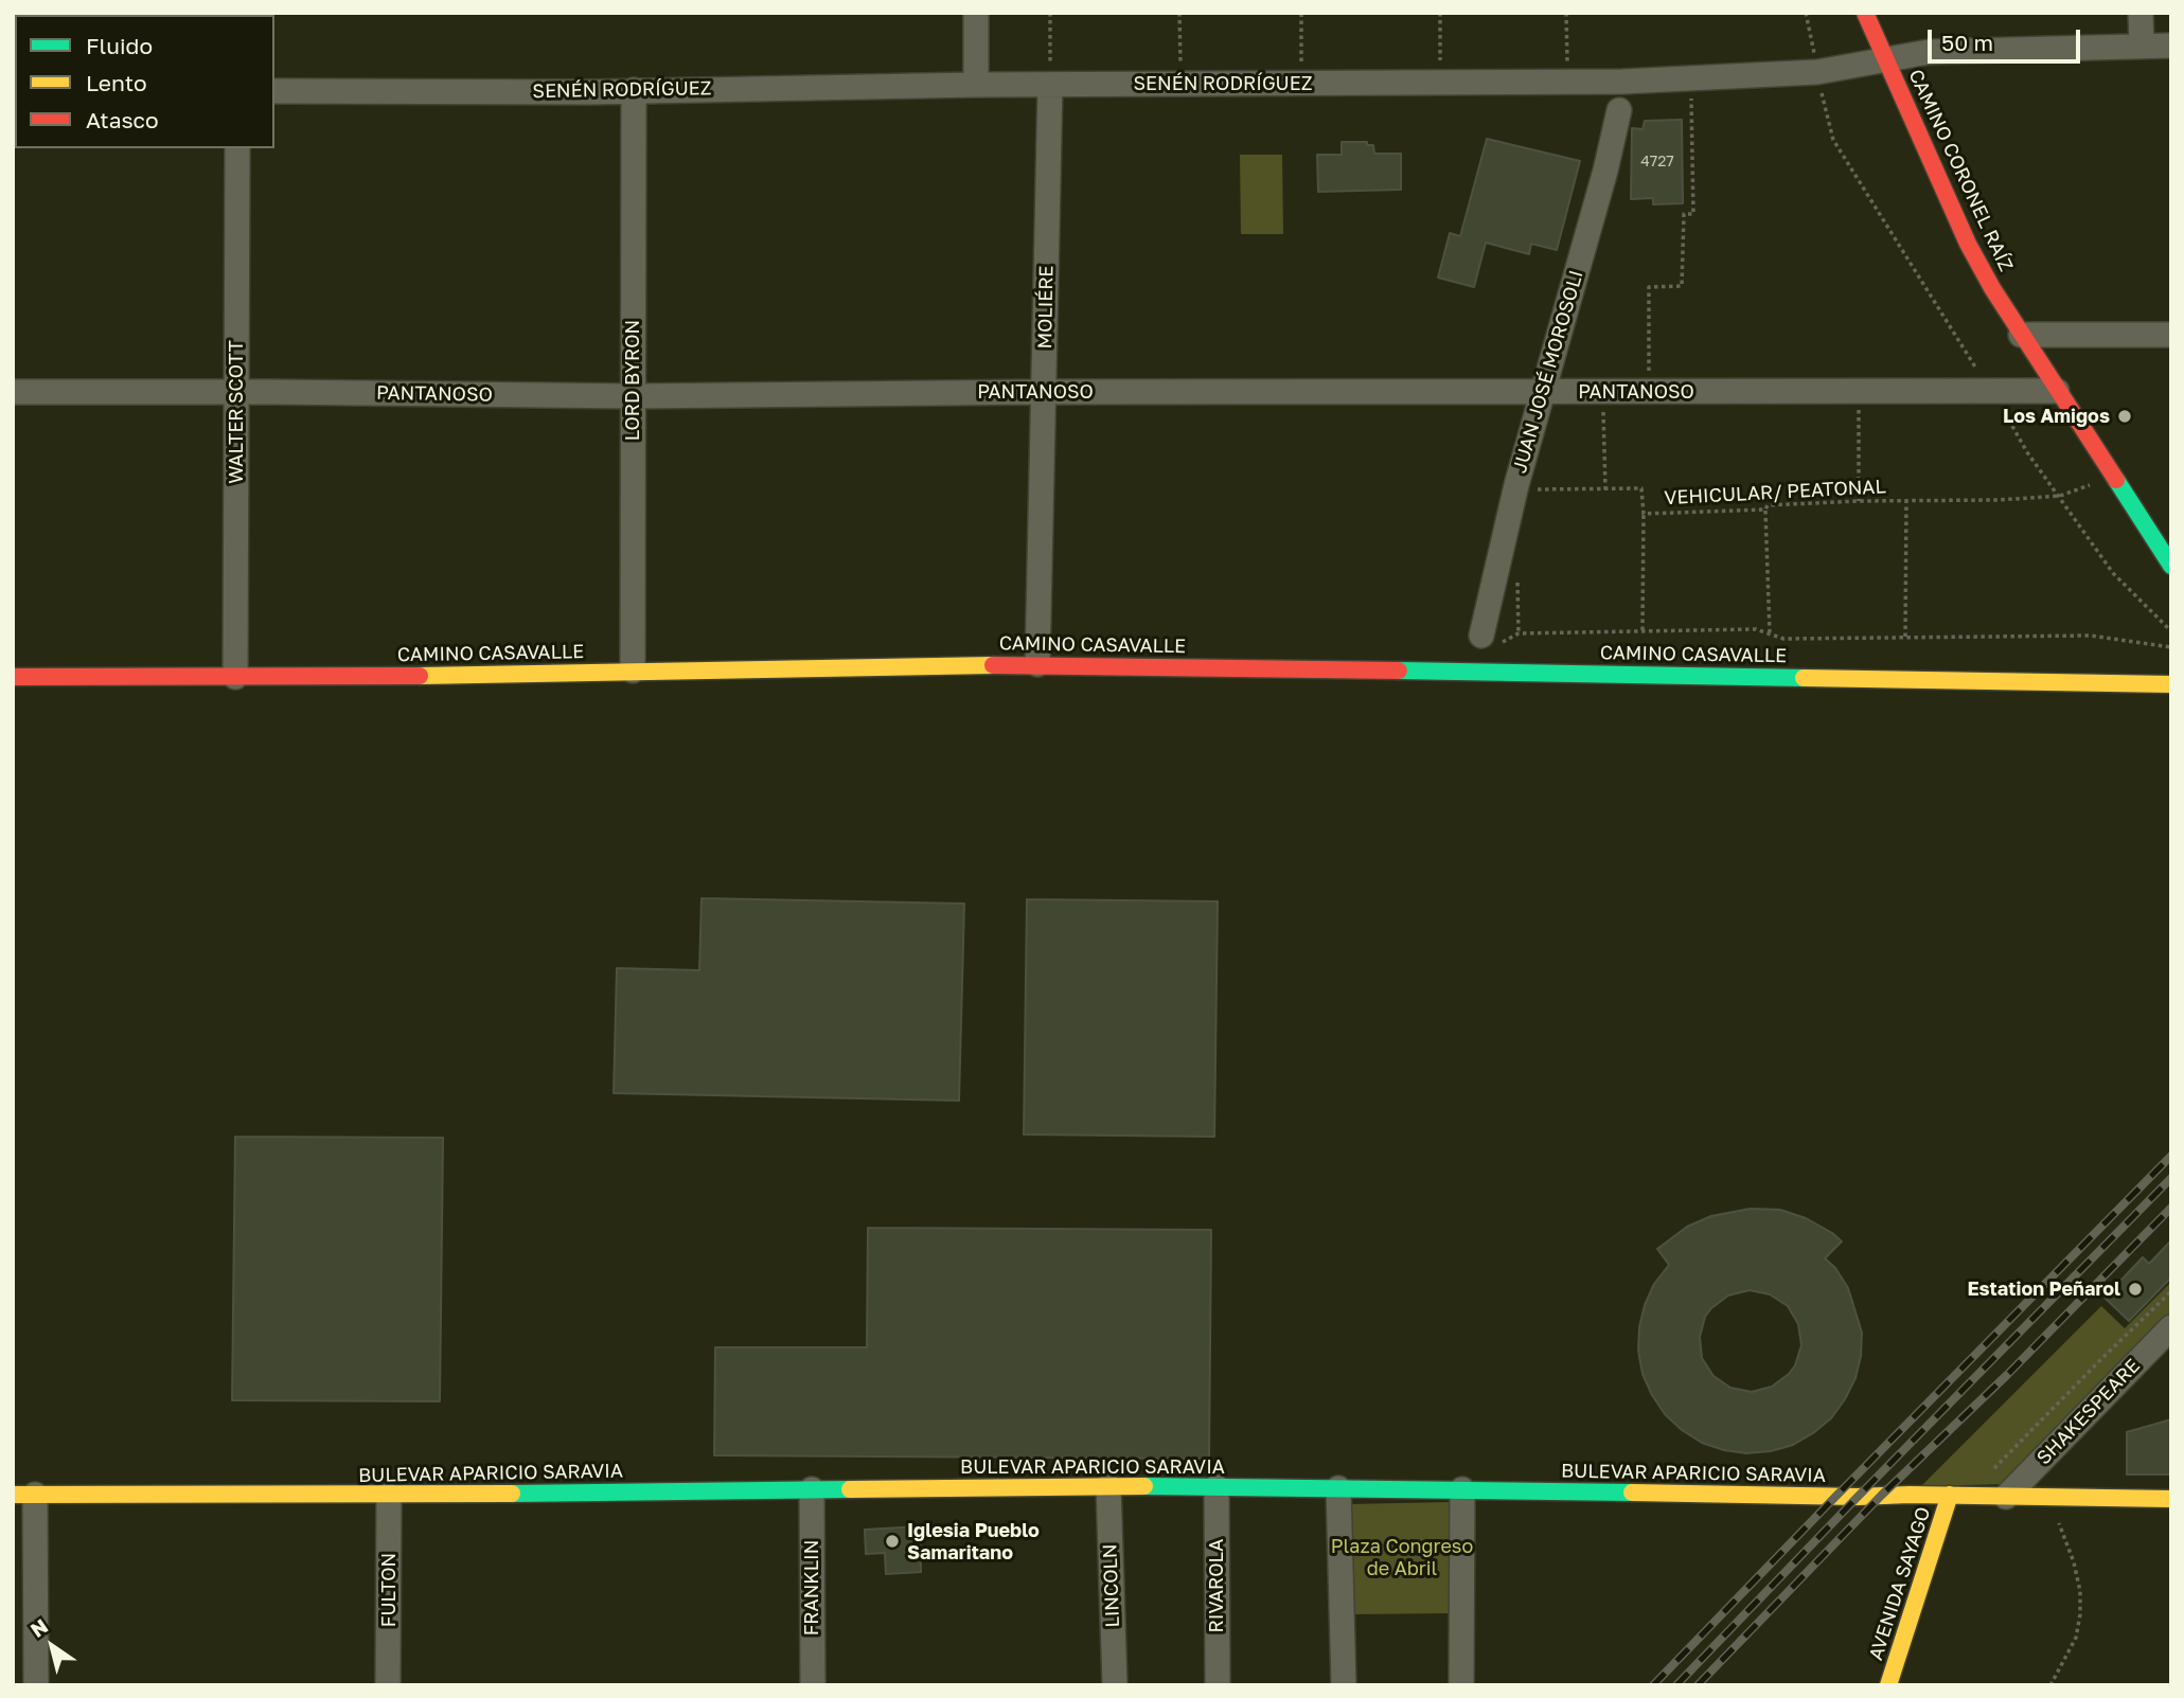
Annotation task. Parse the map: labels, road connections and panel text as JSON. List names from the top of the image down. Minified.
{"streets":{"street":["SENÉN RODRÍGUEZ","CAMINO CORONEL RAÍZ","MOLIÉRE","JUAN JOSÉ MOROSOLI","LORD BYRON","PANTANOSO","WALTER SCOTT","CAMINO CASAVALLE","SHAKESPEARE","BULEVAR APARICIO SARAVIA","AVENIDA SAYAGO","LINCOLN","RIVAROLA","FRANKLIN","FULTON"],"path":["VEHICULAR/ PEATONAL"]},"crossings":[["SENÉN RODRÍGUEZ","CAMINO CORONEL RAÍZ"],["SENÉN RODRÍGUEZ","MOLIÉRE"],["SENÉN RODRÍGUEZ","LORD BYRON"],["CAMINO CORONEL RAÍZ","PANTANOSO"],["CAMINO CORONEL RAÍZ","VEHICULAR/ PEATONAL"],["MOLIÉRE","PANTANOSO"],["MOLIÉRE","CAMINO CASAVALLE"],["JUAN JOSÉ MOROSOLI","PANTANOSO"],["JUAN JOSÉ MOROSOLI","VEHICULAR/ PEATONAL"],["LORD BYRON","PANTANOSO"],["LORD BYRON","CAMINO CASAVALLE"],["PANTANOSO","WALTER SCOTT"],["WALTER SCOTT","CAMINO CASAVALLE"],["SHAKESPEARE","BULEVAR APARICIO SARAVIA"],["BULEVAR APARICIO SARAVIA","AVENIDA SAYAGO"],["BULEVAR APARICIO SARAVIA","LINCOLN"],["BULEVAR APARICIO SARAVIA","RIVAROLA"],["BULEVAR APARICIO SARAVIA","FRANKLIN"],["BULEVAR APARICIO SARAVIA","FULTON"]],"parks":["Plaza Congreso de Abril"],"places":["Los Amigos","Estation Peñarol","Iglesia Pueblo Samaritano"],"house_numbers":["4727"],"legend":["Fluido","Lento","Atasco"],"scale_bar":"50 m","north":"top left"}
